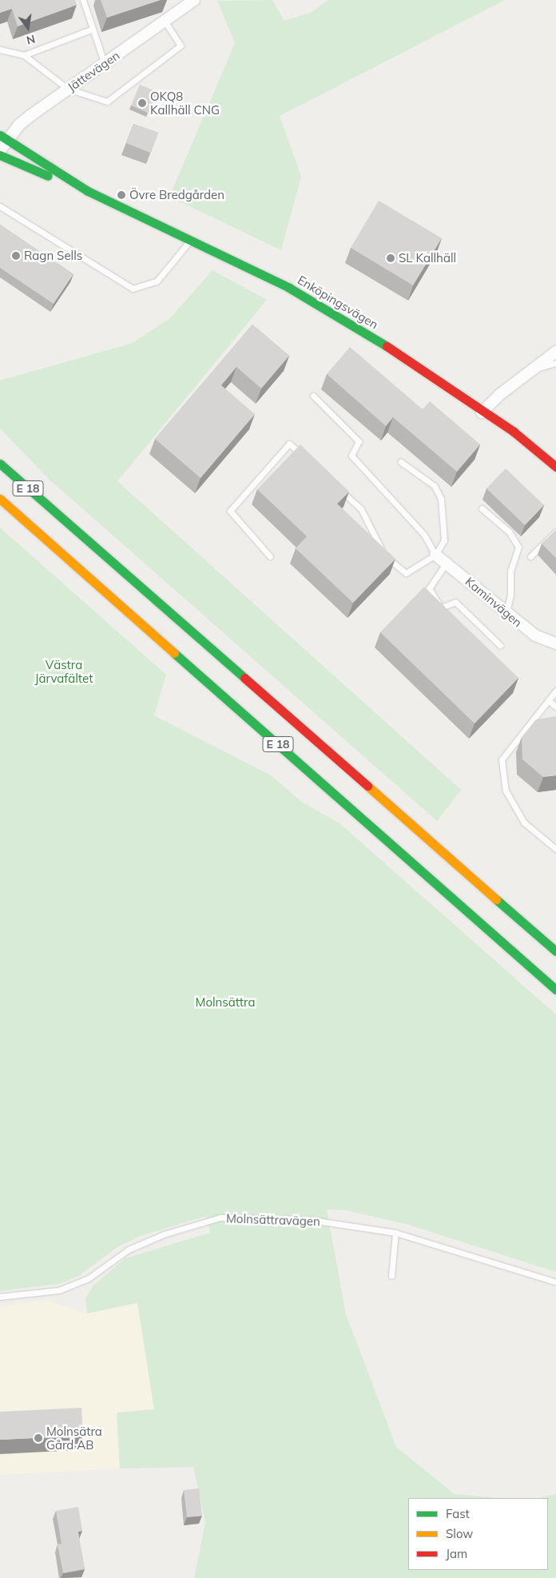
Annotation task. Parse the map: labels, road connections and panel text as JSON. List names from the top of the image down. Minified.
{"streets":{"main road":["Enköpingsvägen","E 18"],"street":["Jättevägen","Kaminvägen"],"lane":["Molnsättravägen"]},"crossings":[["Jättevägen","Enköpingsvägen"]],"parks":["Västra Järvafältet","Molnsättra"],"places":["OKQ8 Kallhäll CNG","Övre Bredgården","Ragn Sells","SL Kallhäll","Molnsätra Gård AB"],"legend":["Fast","Slow","Jam"],"north":"bottom"}
